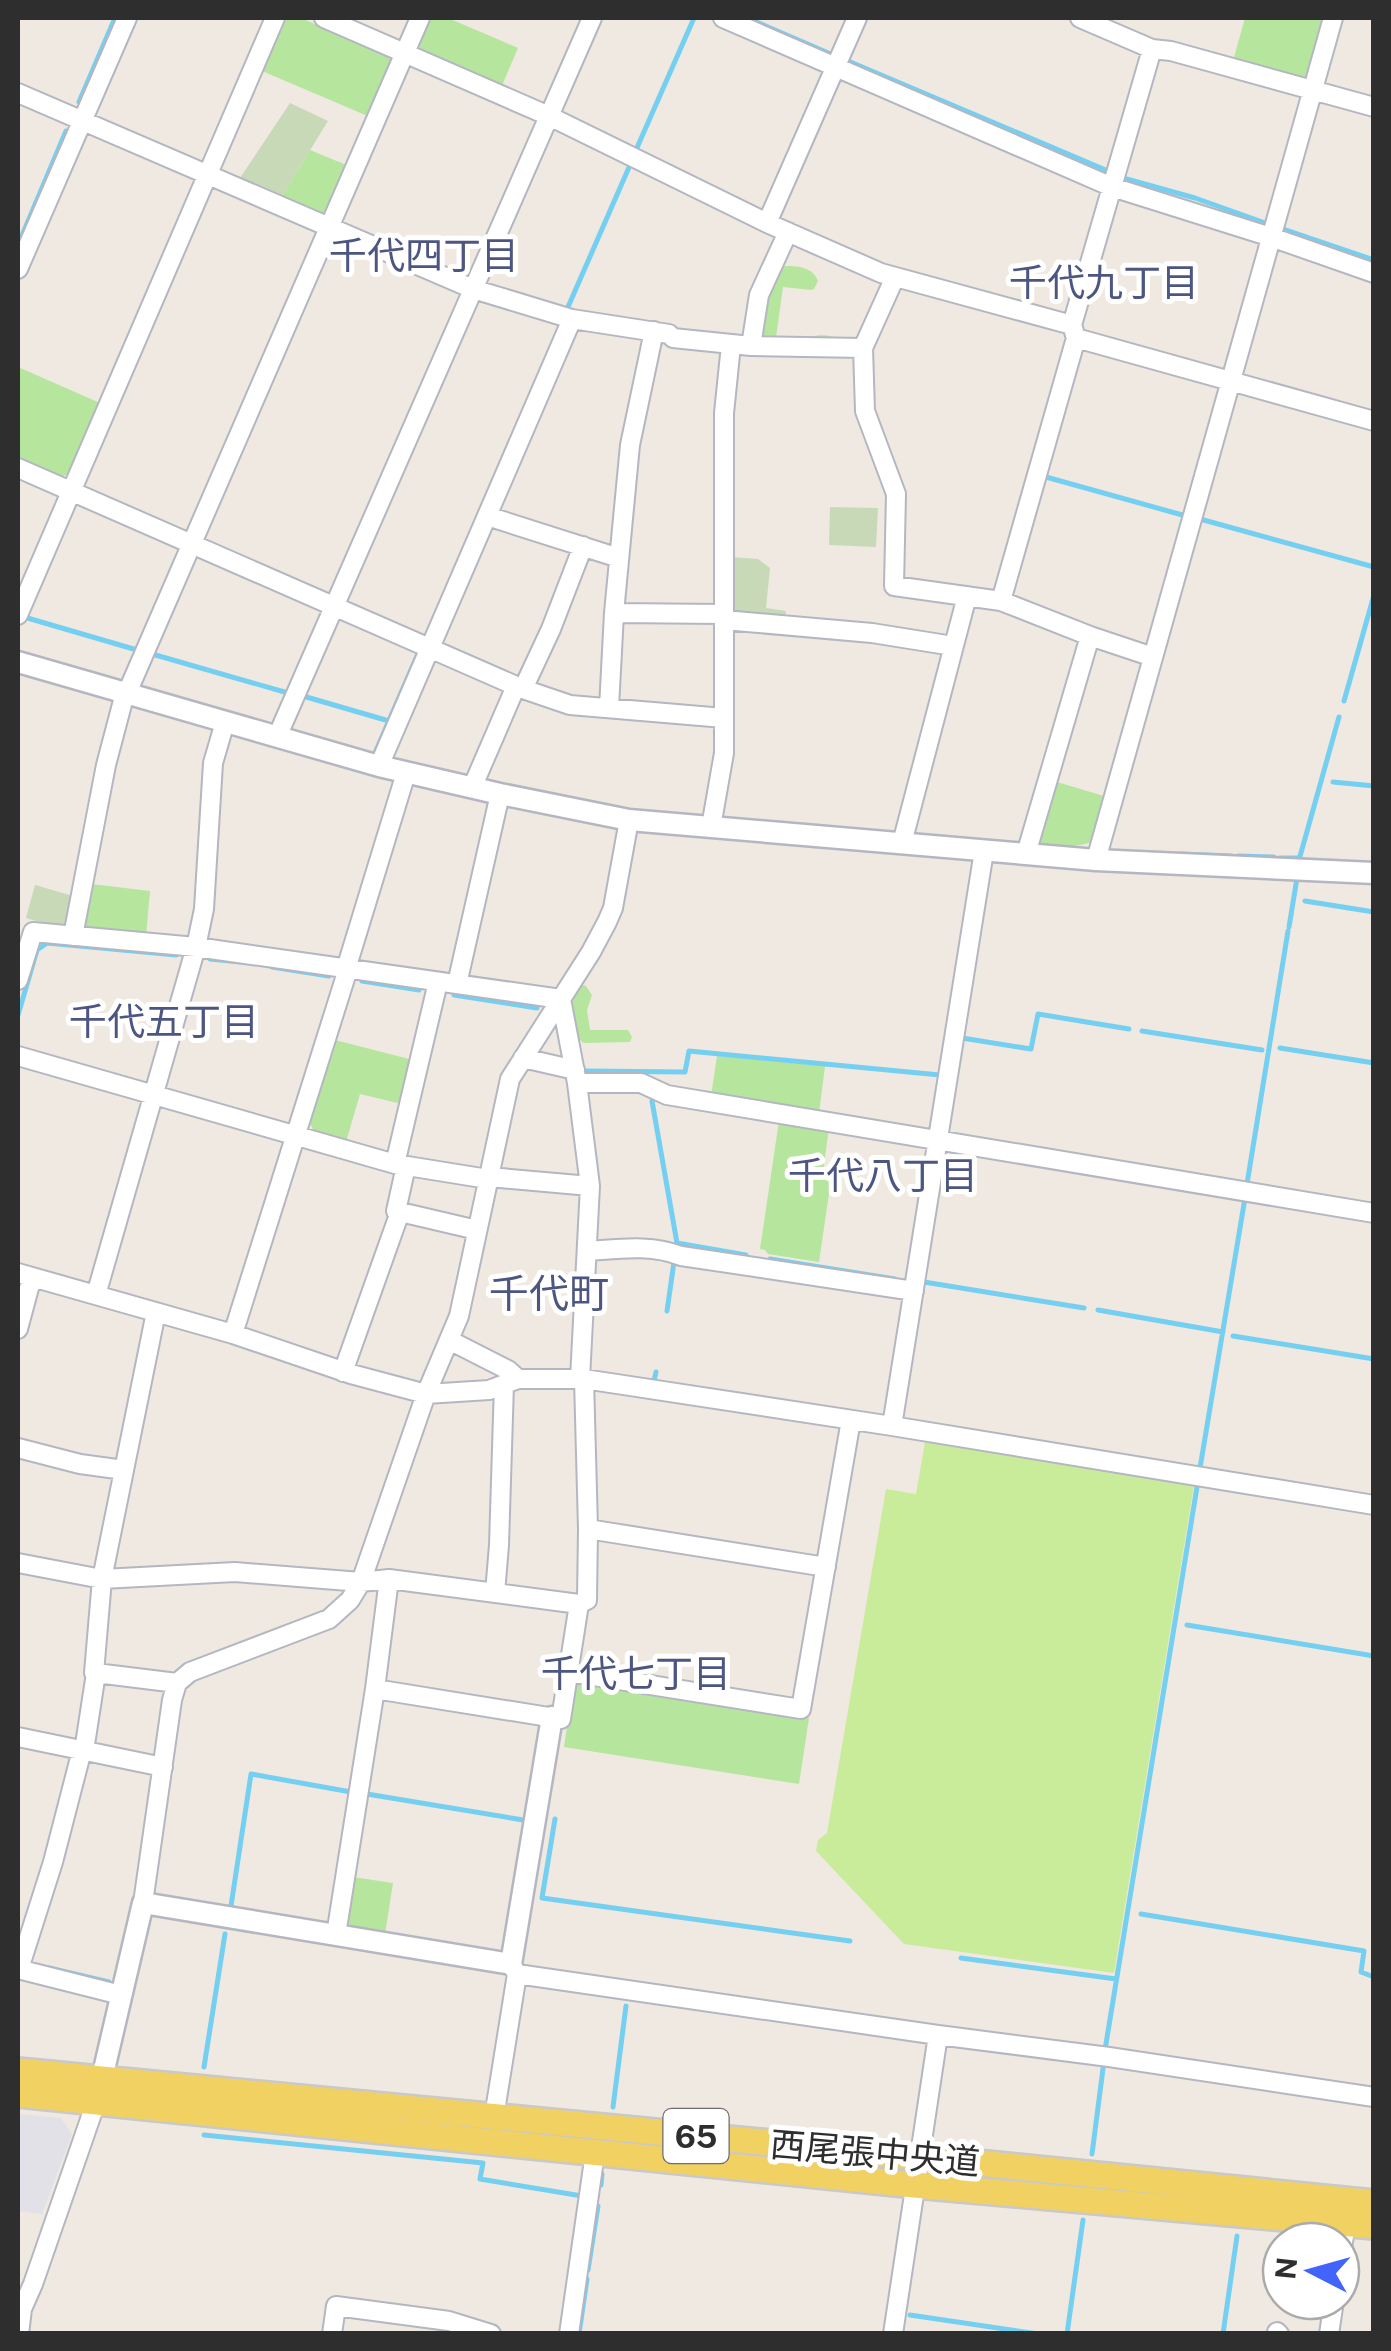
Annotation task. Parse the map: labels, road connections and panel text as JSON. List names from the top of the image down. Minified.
{"streets":{"main road":["65","西尾張中央道"]},"districts":["千代四丁目","千代九丁目","千代五丁目","千代八丁目","千代町","千代七丁目"],"north":"left"}
